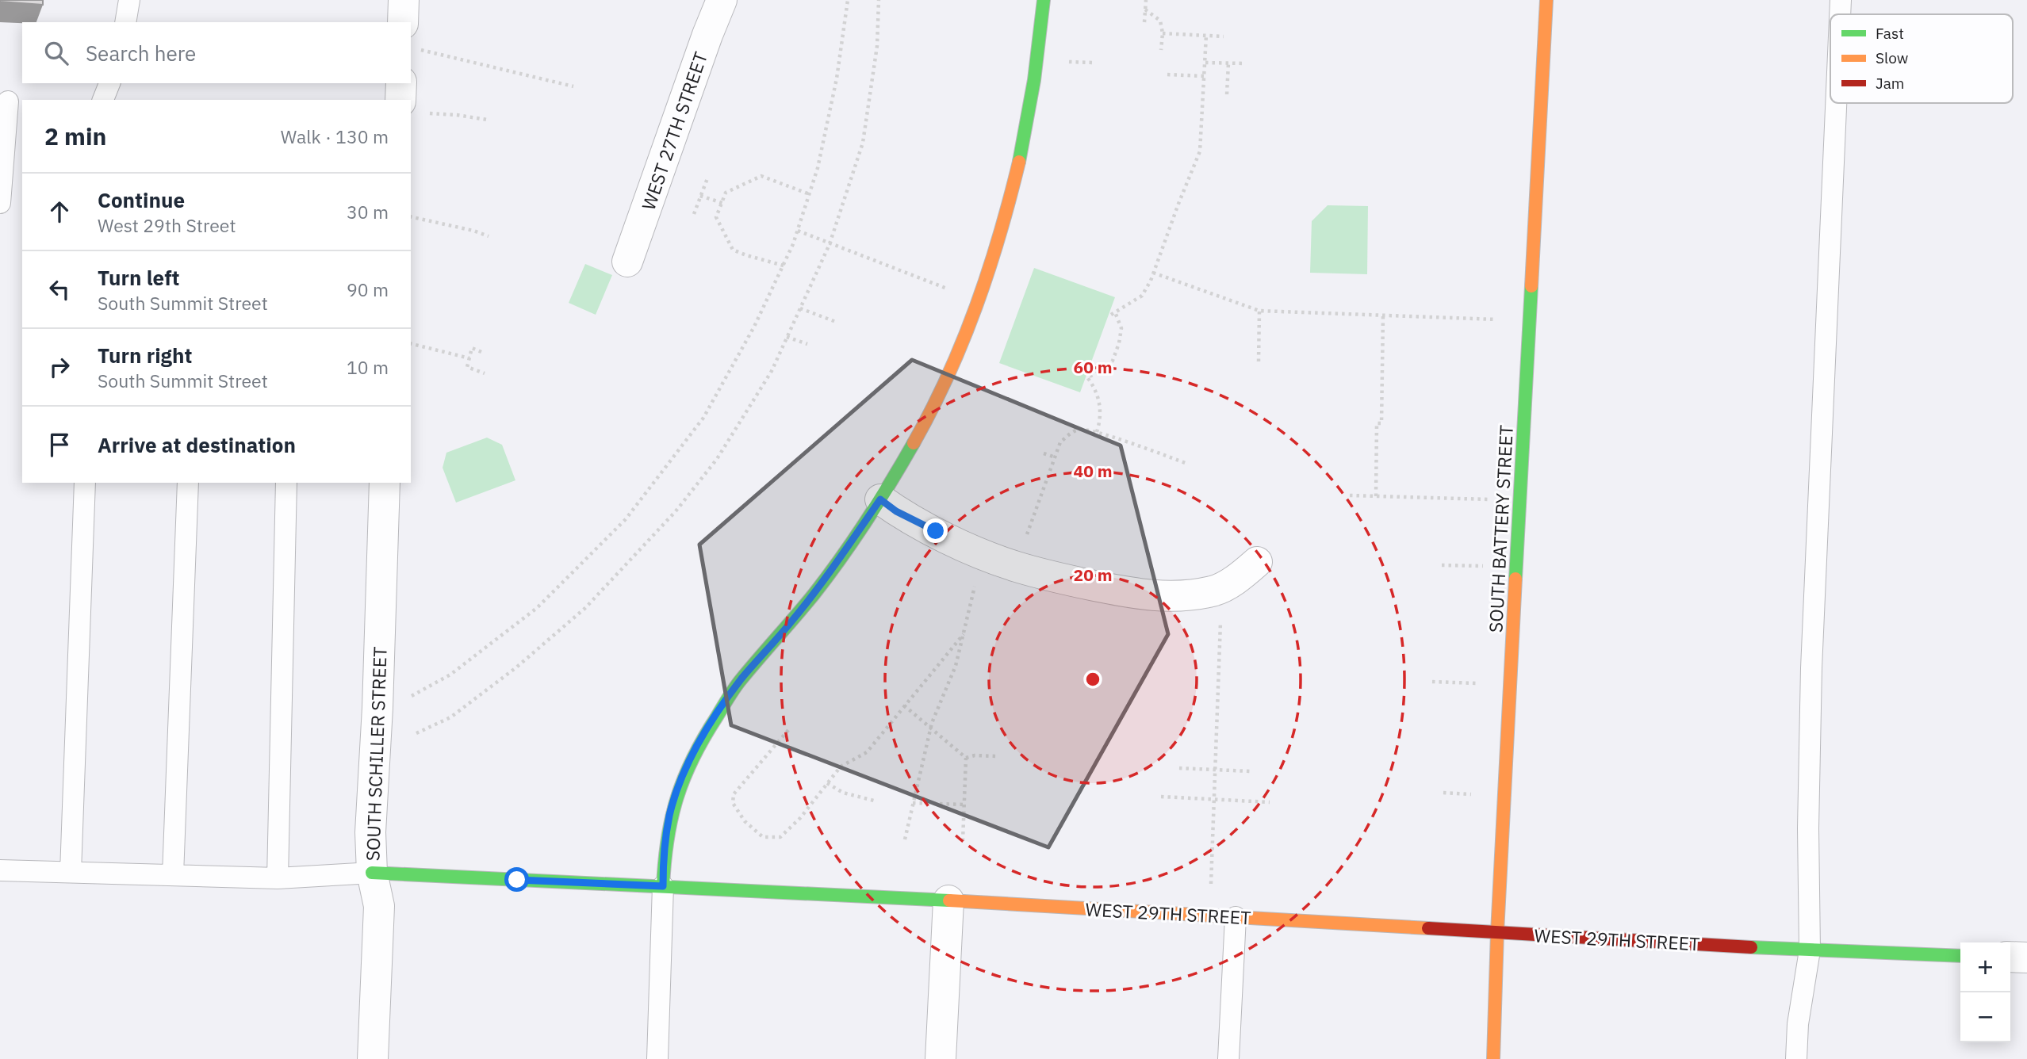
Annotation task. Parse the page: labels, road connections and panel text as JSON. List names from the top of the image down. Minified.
{"streets":{"street":["WEST 27TH STREET","SOUTH BATTERY STREET","SOUTH SCHILLER STREET","WEST 29TH STREET"]},"crossings":[["SOUTH BATTERY STREET","WEST 29TH STREET"],["SOUTH SCHILLER STREET","WEST 29TH STREET"]],"legend":["Fast","Slow","Jam"],"page":{"search":"Search here","heading":["2 min","Walk · 130 m"],"list":[["Continue","West 29th Street","30 m"],["Turn left","South Summit Street","90 m"],["Turn right","South Summit Street","10 m"],"Arrive at destination"],"map_buttons":["+","−"]},"rings":["60 m","40 m","20 m"]}
